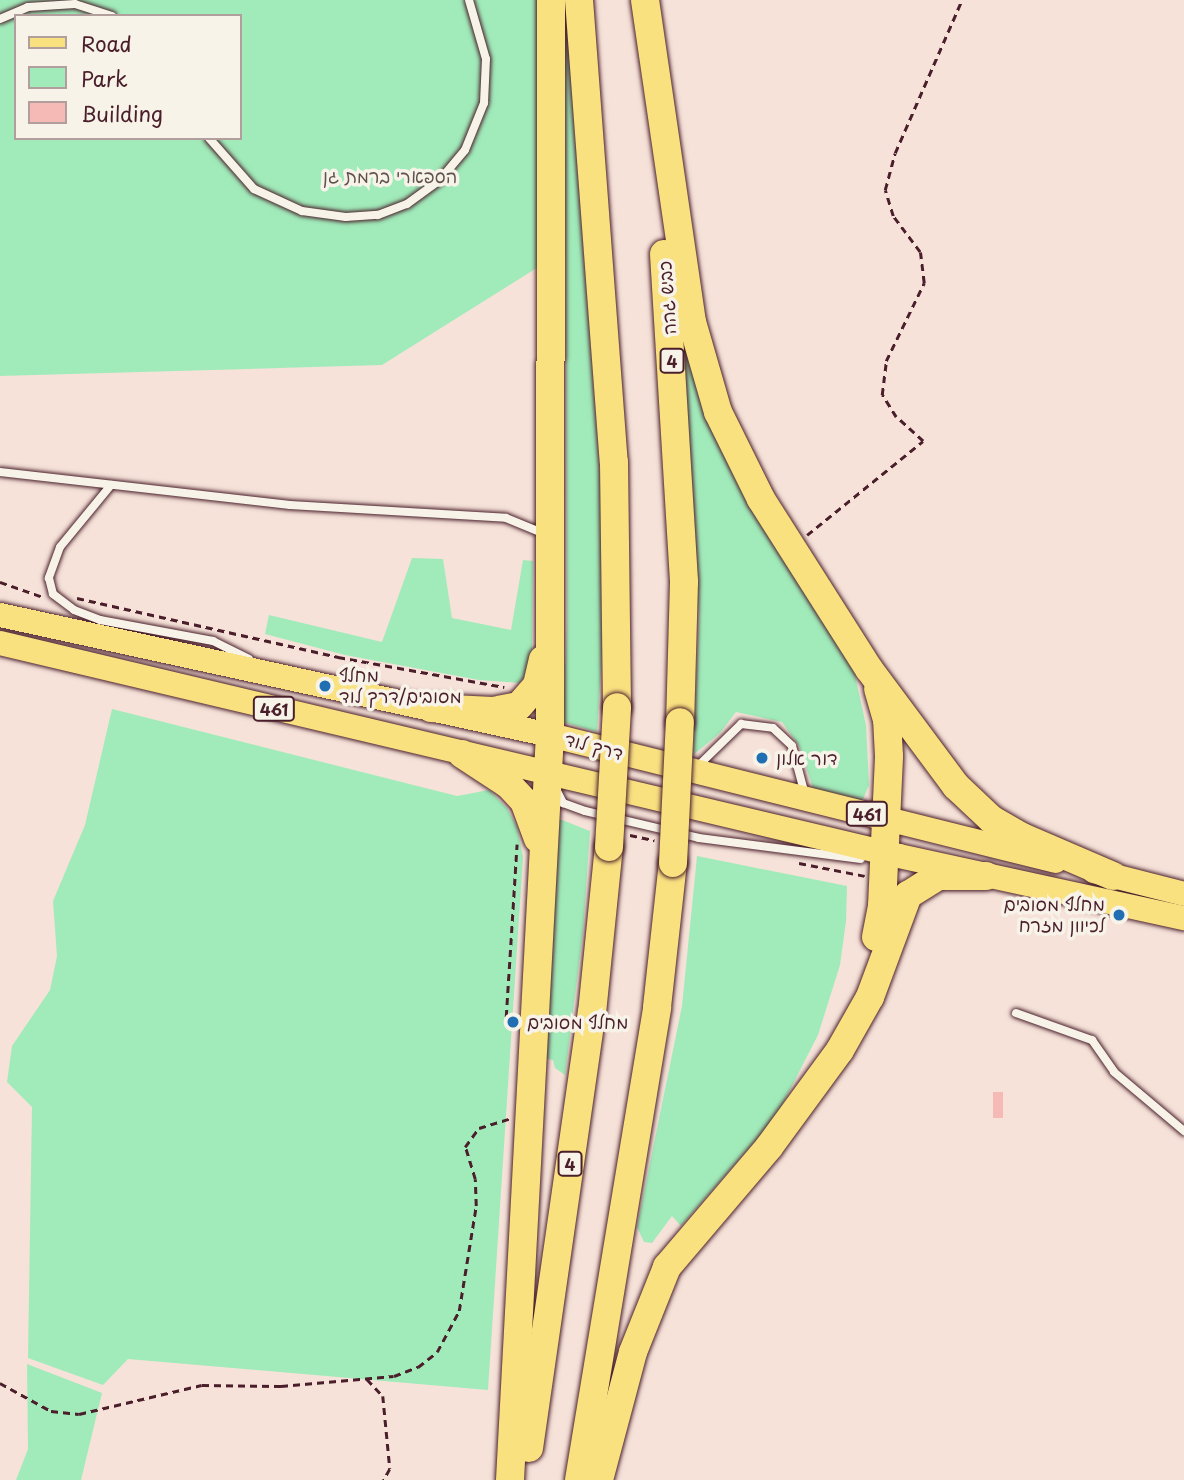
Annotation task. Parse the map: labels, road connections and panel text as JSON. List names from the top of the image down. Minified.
{"streets":{"highway":["כביש גהה","4"],"main road":["461","דרך לוד"]},"parks":["הספארי ברמת גן"],"places":["מחלף מסובים/דרך לוד","דור אלון","מחלף מסובים לכיוון מזרח","מחלף מסובים"],"legend":["Road","Park","Building"]}
